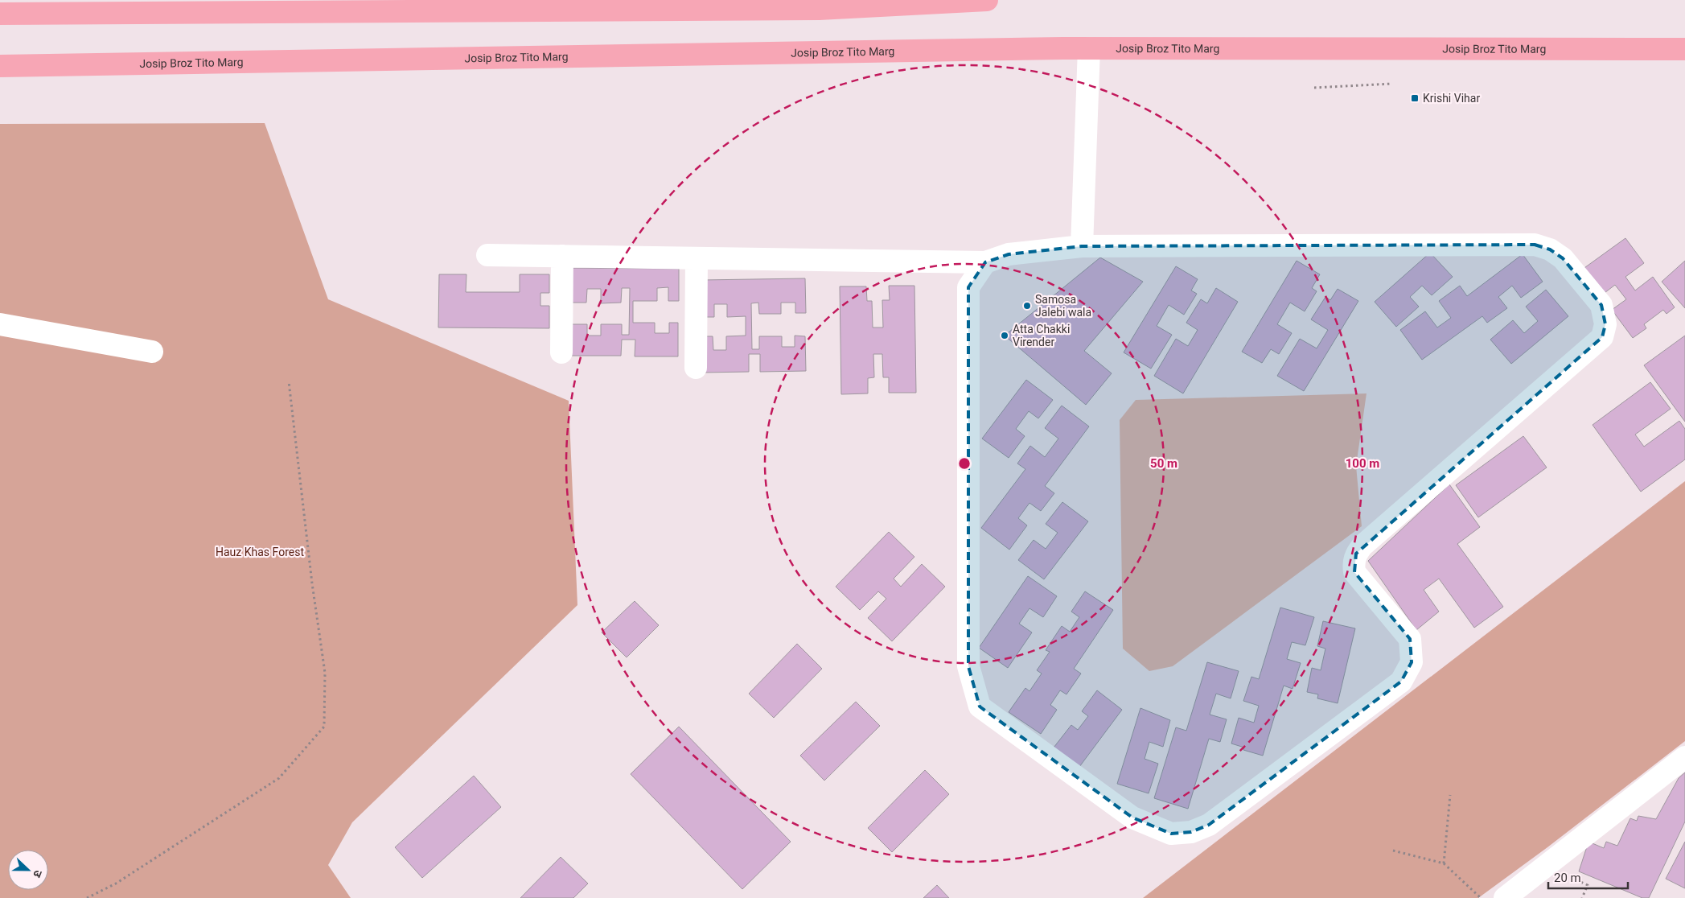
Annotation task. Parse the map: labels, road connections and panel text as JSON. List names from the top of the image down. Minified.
{"streets":{"main road":["Josip Broz Tito Marg"]},"parks":["Hauz Khas Forest"],"places":{"transit":["Krishi Vihar"],"other":["Samosa Jalebi wala","Atta Chakki Virender"]},"scale_bar":"20 m","north":"right","rings":["50 m","100 m"]}
